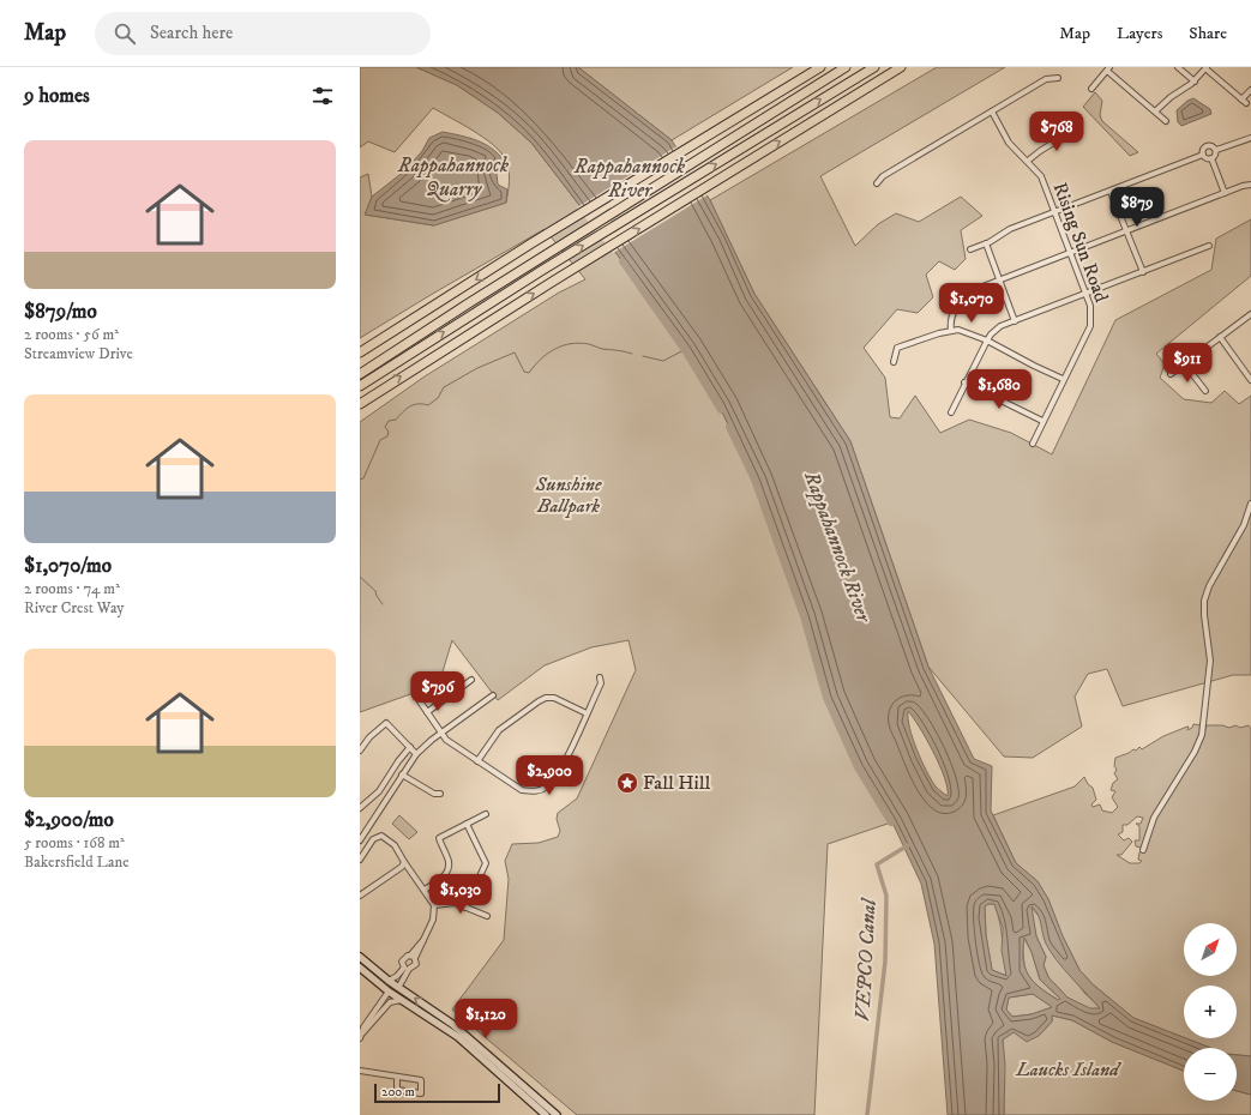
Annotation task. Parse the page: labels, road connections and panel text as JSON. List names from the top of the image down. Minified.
{"streets":{"street":["Rising Sun Road"]},"water":["Rappahannock Quarry","Rappahannock River","VEPCO Canal"],"parks":["Sunshine Ballpark","Laucks Island"],"places":{"place":["Fall Hill"]},"scale_bar":"200 m","north":"top right","page":{"header":"Map","search":"Search here","nav":["Map","Layers","Share"],"heading":"9 homes","price":["$768","$879","$1,070","$911","$1,680","$796","$2,900","$1,030","$1,120"],"list":[{"name":"$879/mo","note":"2 rooms · 56 m² · Streamview Drive"},{"name":"$1,070/mo","note":"2 rooms · 74 m² · River Crest Way"},{"name":"$2,900/mo","note":"5 rooms · 168 m² · Bakersfield Lane"}],"map_buttons":["+","−"],"scale":"200 m"}}
